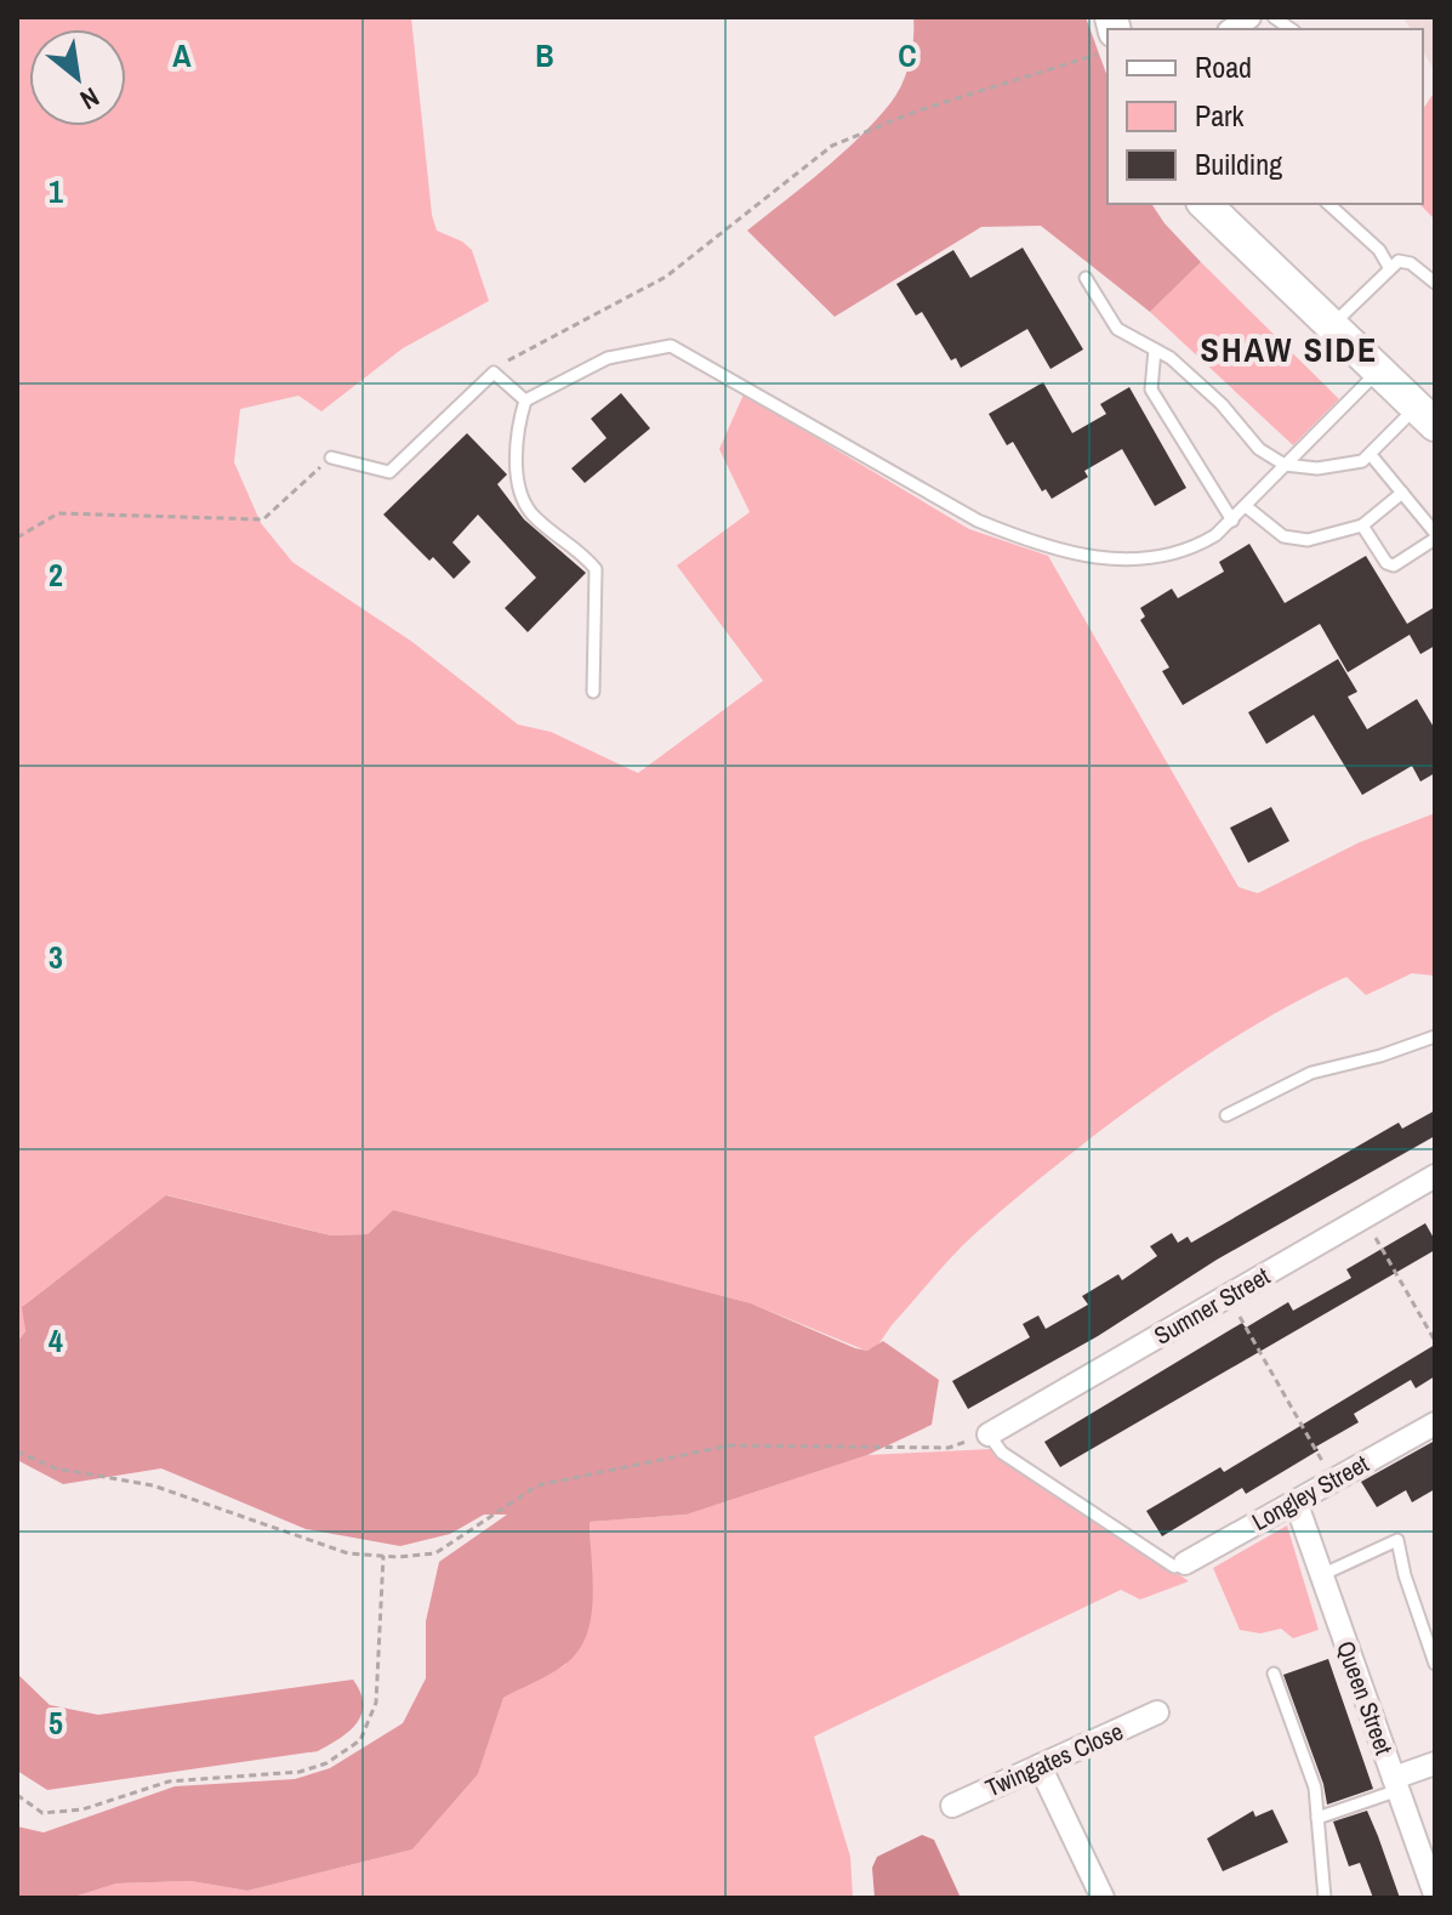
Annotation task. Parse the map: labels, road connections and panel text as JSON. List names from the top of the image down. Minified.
{"streets":{"street":["Sumner Street","Longley Street","Queen Street","Twingates Close"]},"crossings":[["Longley Street","Queen Street"]],"districts":["SHAW SIDE"],"legend":["Road","Park","Building"],"north":"bottom right","grid":{"columns":["A","B","C"],"rows":["1","2","3","4","5"]}}
